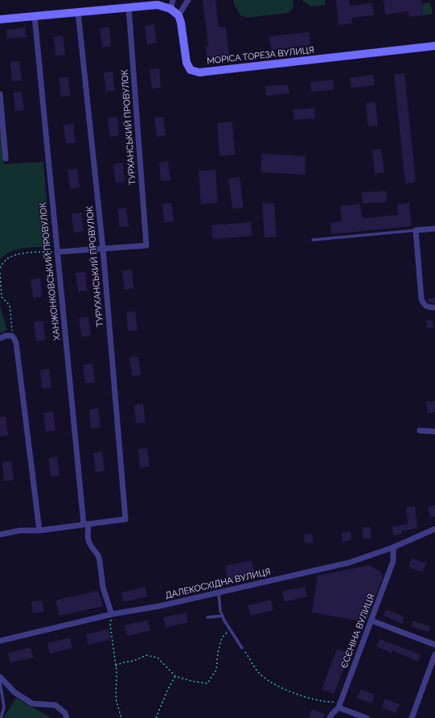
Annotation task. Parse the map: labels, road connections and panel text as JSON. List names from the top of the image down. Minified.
{"streets":{"street":["МОРІСА ТОРЕЗА ВУЛИЦЯ","ТУРХАНСЬКИЙ ПРОВУЛОК","ТУРУХАНСЬКИЙ ПРОВУЛОК","ХАНЖОНКОВСЬКИЙ ПРОВУЛОК","ДАЛЕКОСХІДНА ВУЛИЦЯ","ЄСЄНІНА ВУЛИЦЯ"]},"crossings":[["ТУРХАНСЬКИЙ ПРОВУЛОК","ТУРУХАНСЬКИЙ ПРОВУЛОК"],["ТУРУХАНСЬКИЙ ПРОВУЛОК","ХАНЖОНКОВСЬКИЙ ПРОВУЛОК"],["ХАНЖОНКОВСЬКИЙ ПРОВУЛОК","ДАЛЕКОСХІДНА ВУЛИЦЯ"],["ДАЛЕКОСХІДНА ВУЛИЦЯ","ЄСЄНІНА ВУЛИЦЯ"]]}
